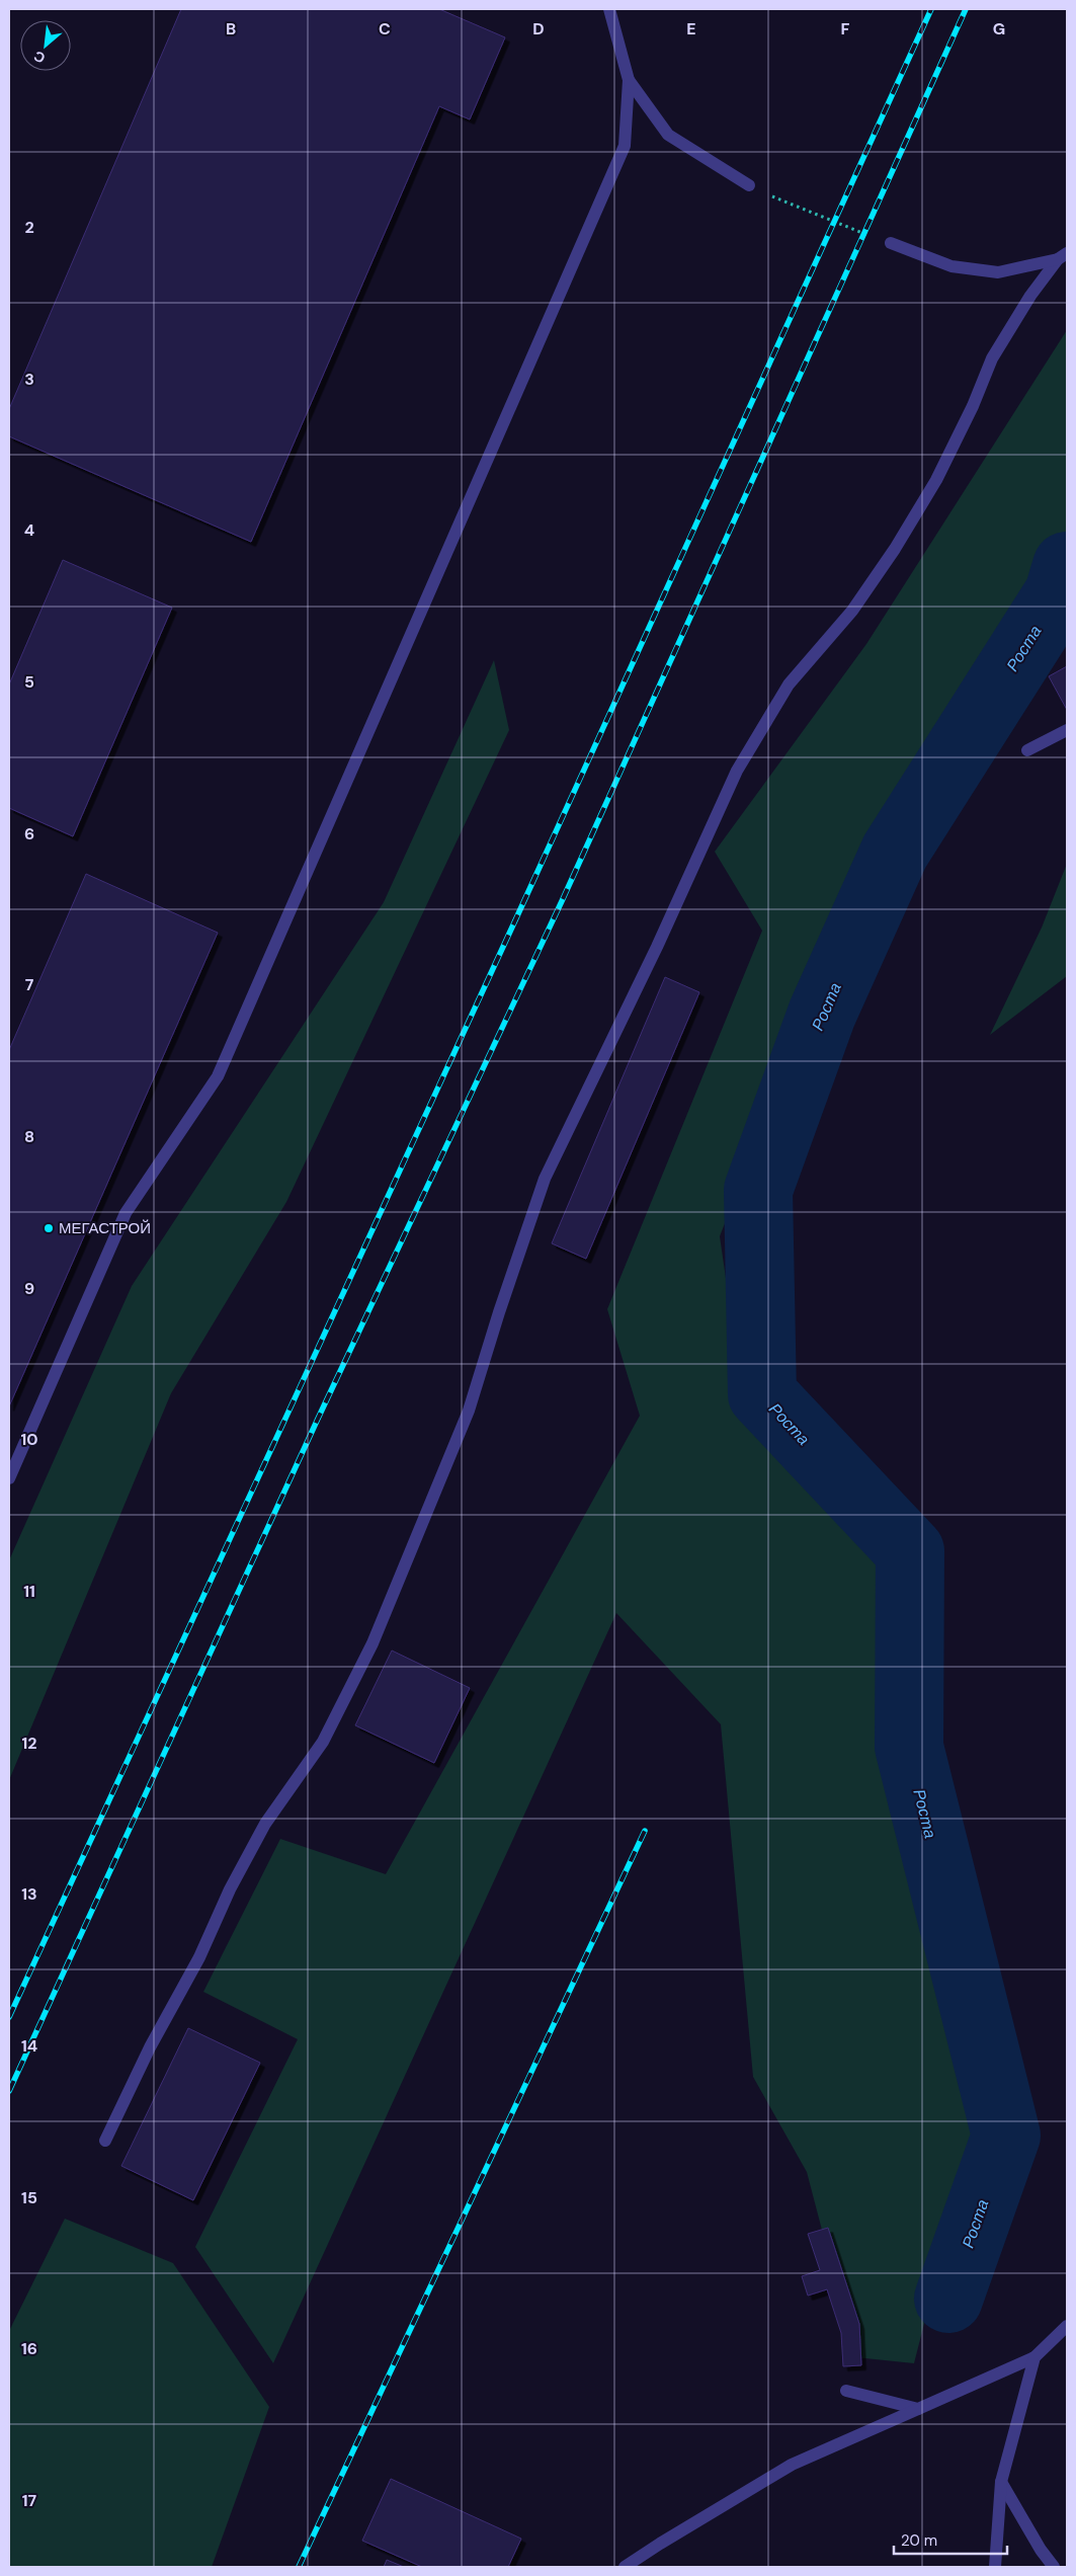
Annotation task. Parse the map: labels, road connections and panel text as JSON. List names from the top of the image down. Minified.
{"water":["Роста"],"places":["МЕГАСТРОЙ"],"scale_bar":"20 m","north":"bottom left","grid":{"columns":["B","C","D","E","F","G"],"rows":["2","3","4","5","6","7","8","9","10","11","12","13","14","15","16","17"]}}
